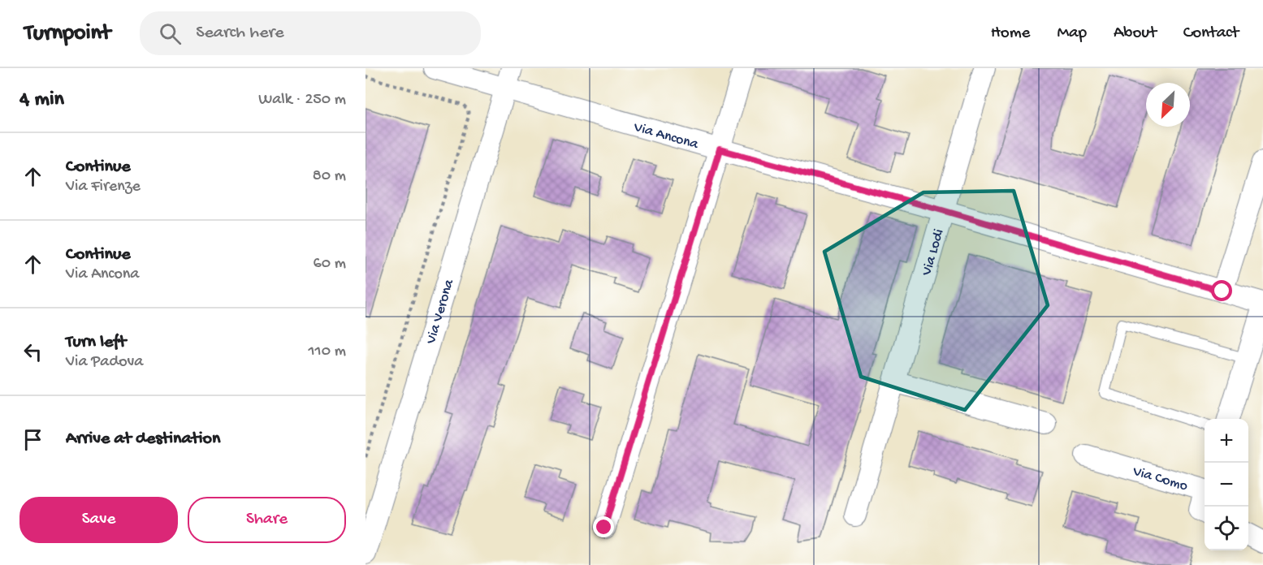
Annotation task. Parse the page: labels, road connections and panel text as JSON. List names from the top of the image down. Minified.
{"streets":{"street":["Via Ancona","Via Lodi","Via Verona","Via Como"]},"crossings":[["Via Ancona","Via Lodi"],["Via Ancona","Via Verona"]],"north":"bottom left","page":{"header":"Turnpoint","search":"Search here","nav":["Home","Map","About","Contact"],"heading":["4 min","Walk · 250 m"],"list":[["Continue","Via Firenze","80 m"],["Continue","Via Ancona","60 m"],["Turn left","Via Padova","110 m"],"Arrive at destination"],"map_buttons":["+","−"],"buttons":["Save","Share"]}}
